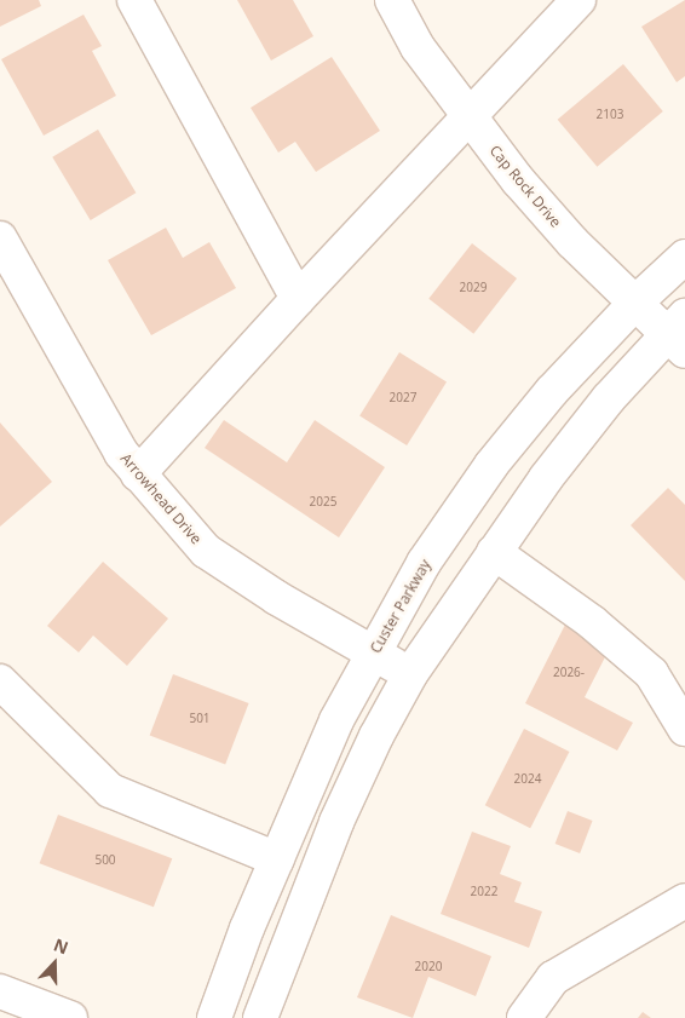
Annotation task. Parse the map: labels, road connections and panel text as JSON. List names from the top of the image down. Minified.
{"streets":{"street":["Cap Rock Drive","Arrowhead Drive","Custer Parkway"]},"crossings":[["Cap Rock Drive","Custer Parkway"],["Arrowhead Drive","Custer Parkway"]],"house_numbers":["2103","2029","2027","2025","2026-","501","2024","500","2022","2020"],"north":"top"}
